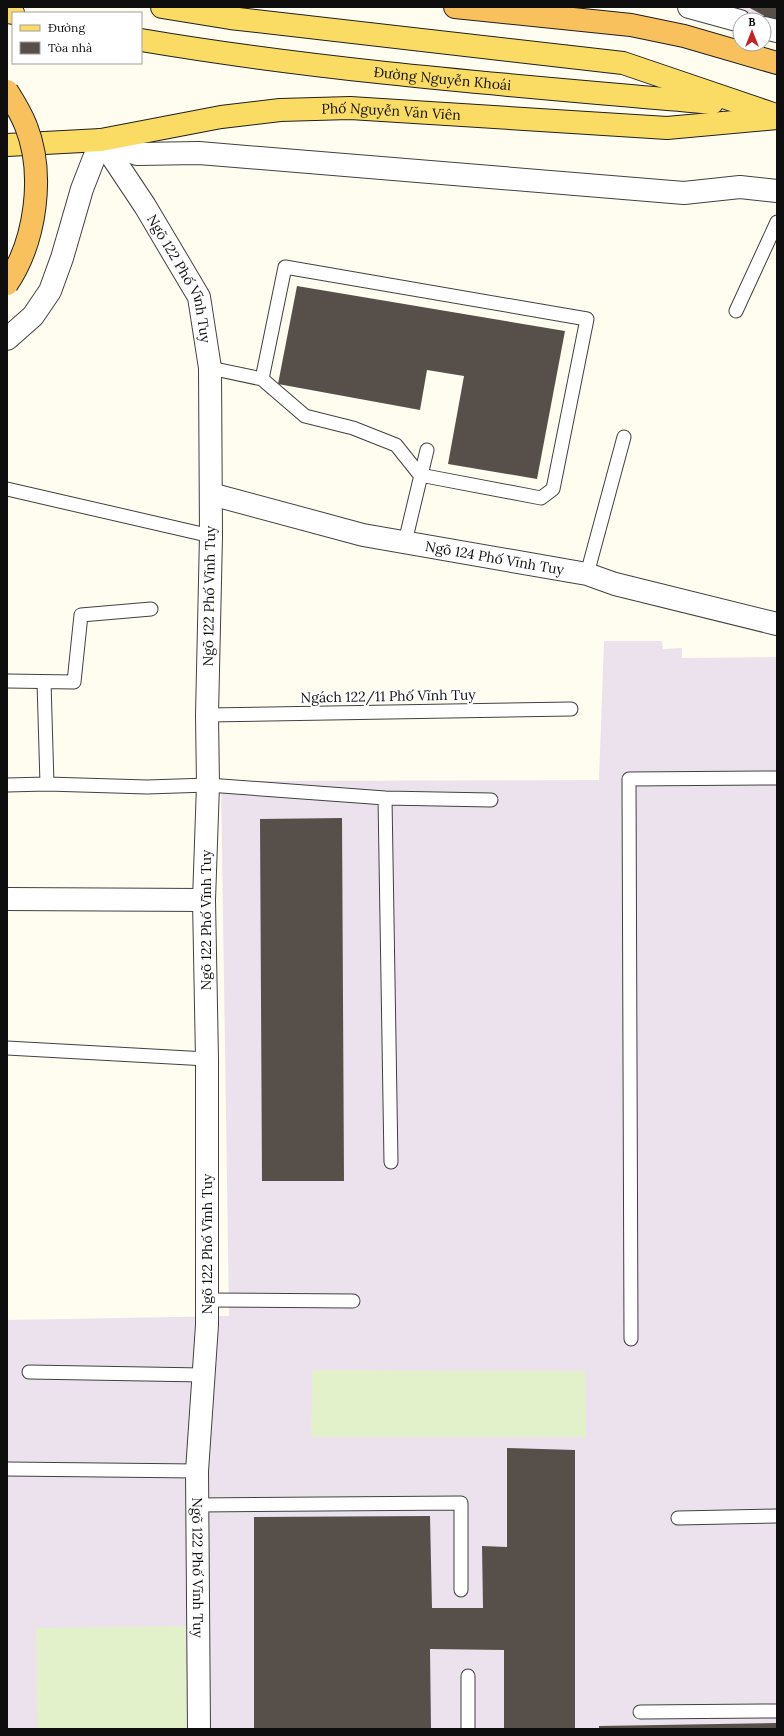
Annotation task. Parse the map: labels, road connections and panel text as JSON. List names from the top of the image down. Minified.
{"streets":{"main road":["Đường Nguyễn Khoái","Phố Nguyễn Văn Viên"],"street":["Ngõ 122 Phố Vĩnh Tuy","Ngõ 124 Phố Vĩnh Tuy"],"lane":["Ngách 122/11 Phố Vĩnh Tuy"]},"crossings":[["Phố Nguyễn Văn Viên","Ngõ 122 Phố Vĩnh Tuy"],["Ngõ 122 Phố Vĩnh Tuy","Ngõ 124 Phố Vĩnh Tuy"],["Ngõ 122 Phố Vĩnh Tuy","Ngách 122/11 Phố Vĩnh Tuy"]],"legend":["Đường","Tòa nhà"],"north":"top"}
